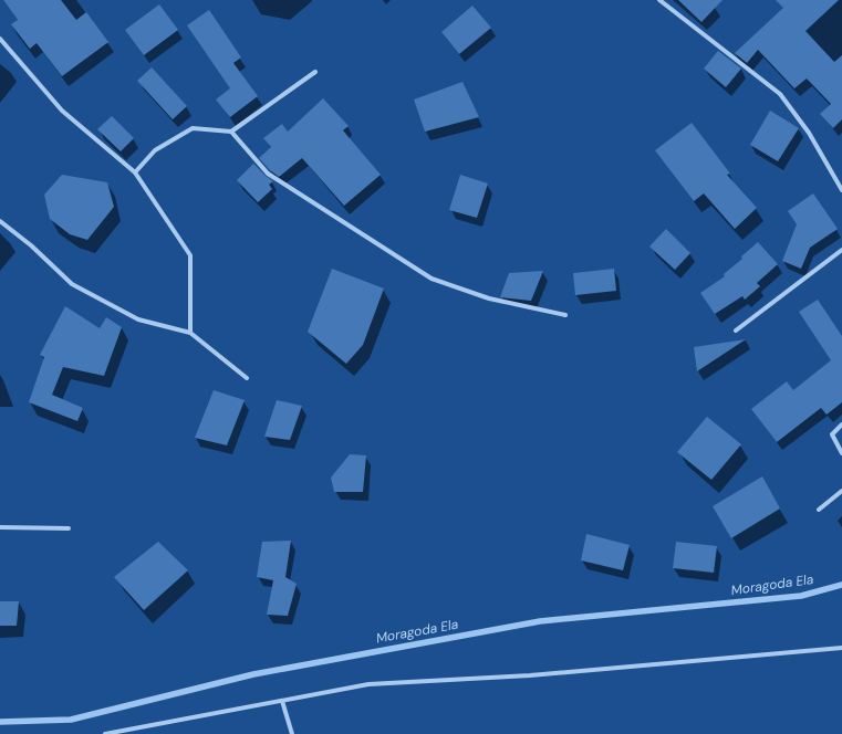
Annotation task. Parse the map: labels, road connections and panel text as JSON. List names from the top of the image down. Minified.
{"water":["Moragoda Ela"]}
